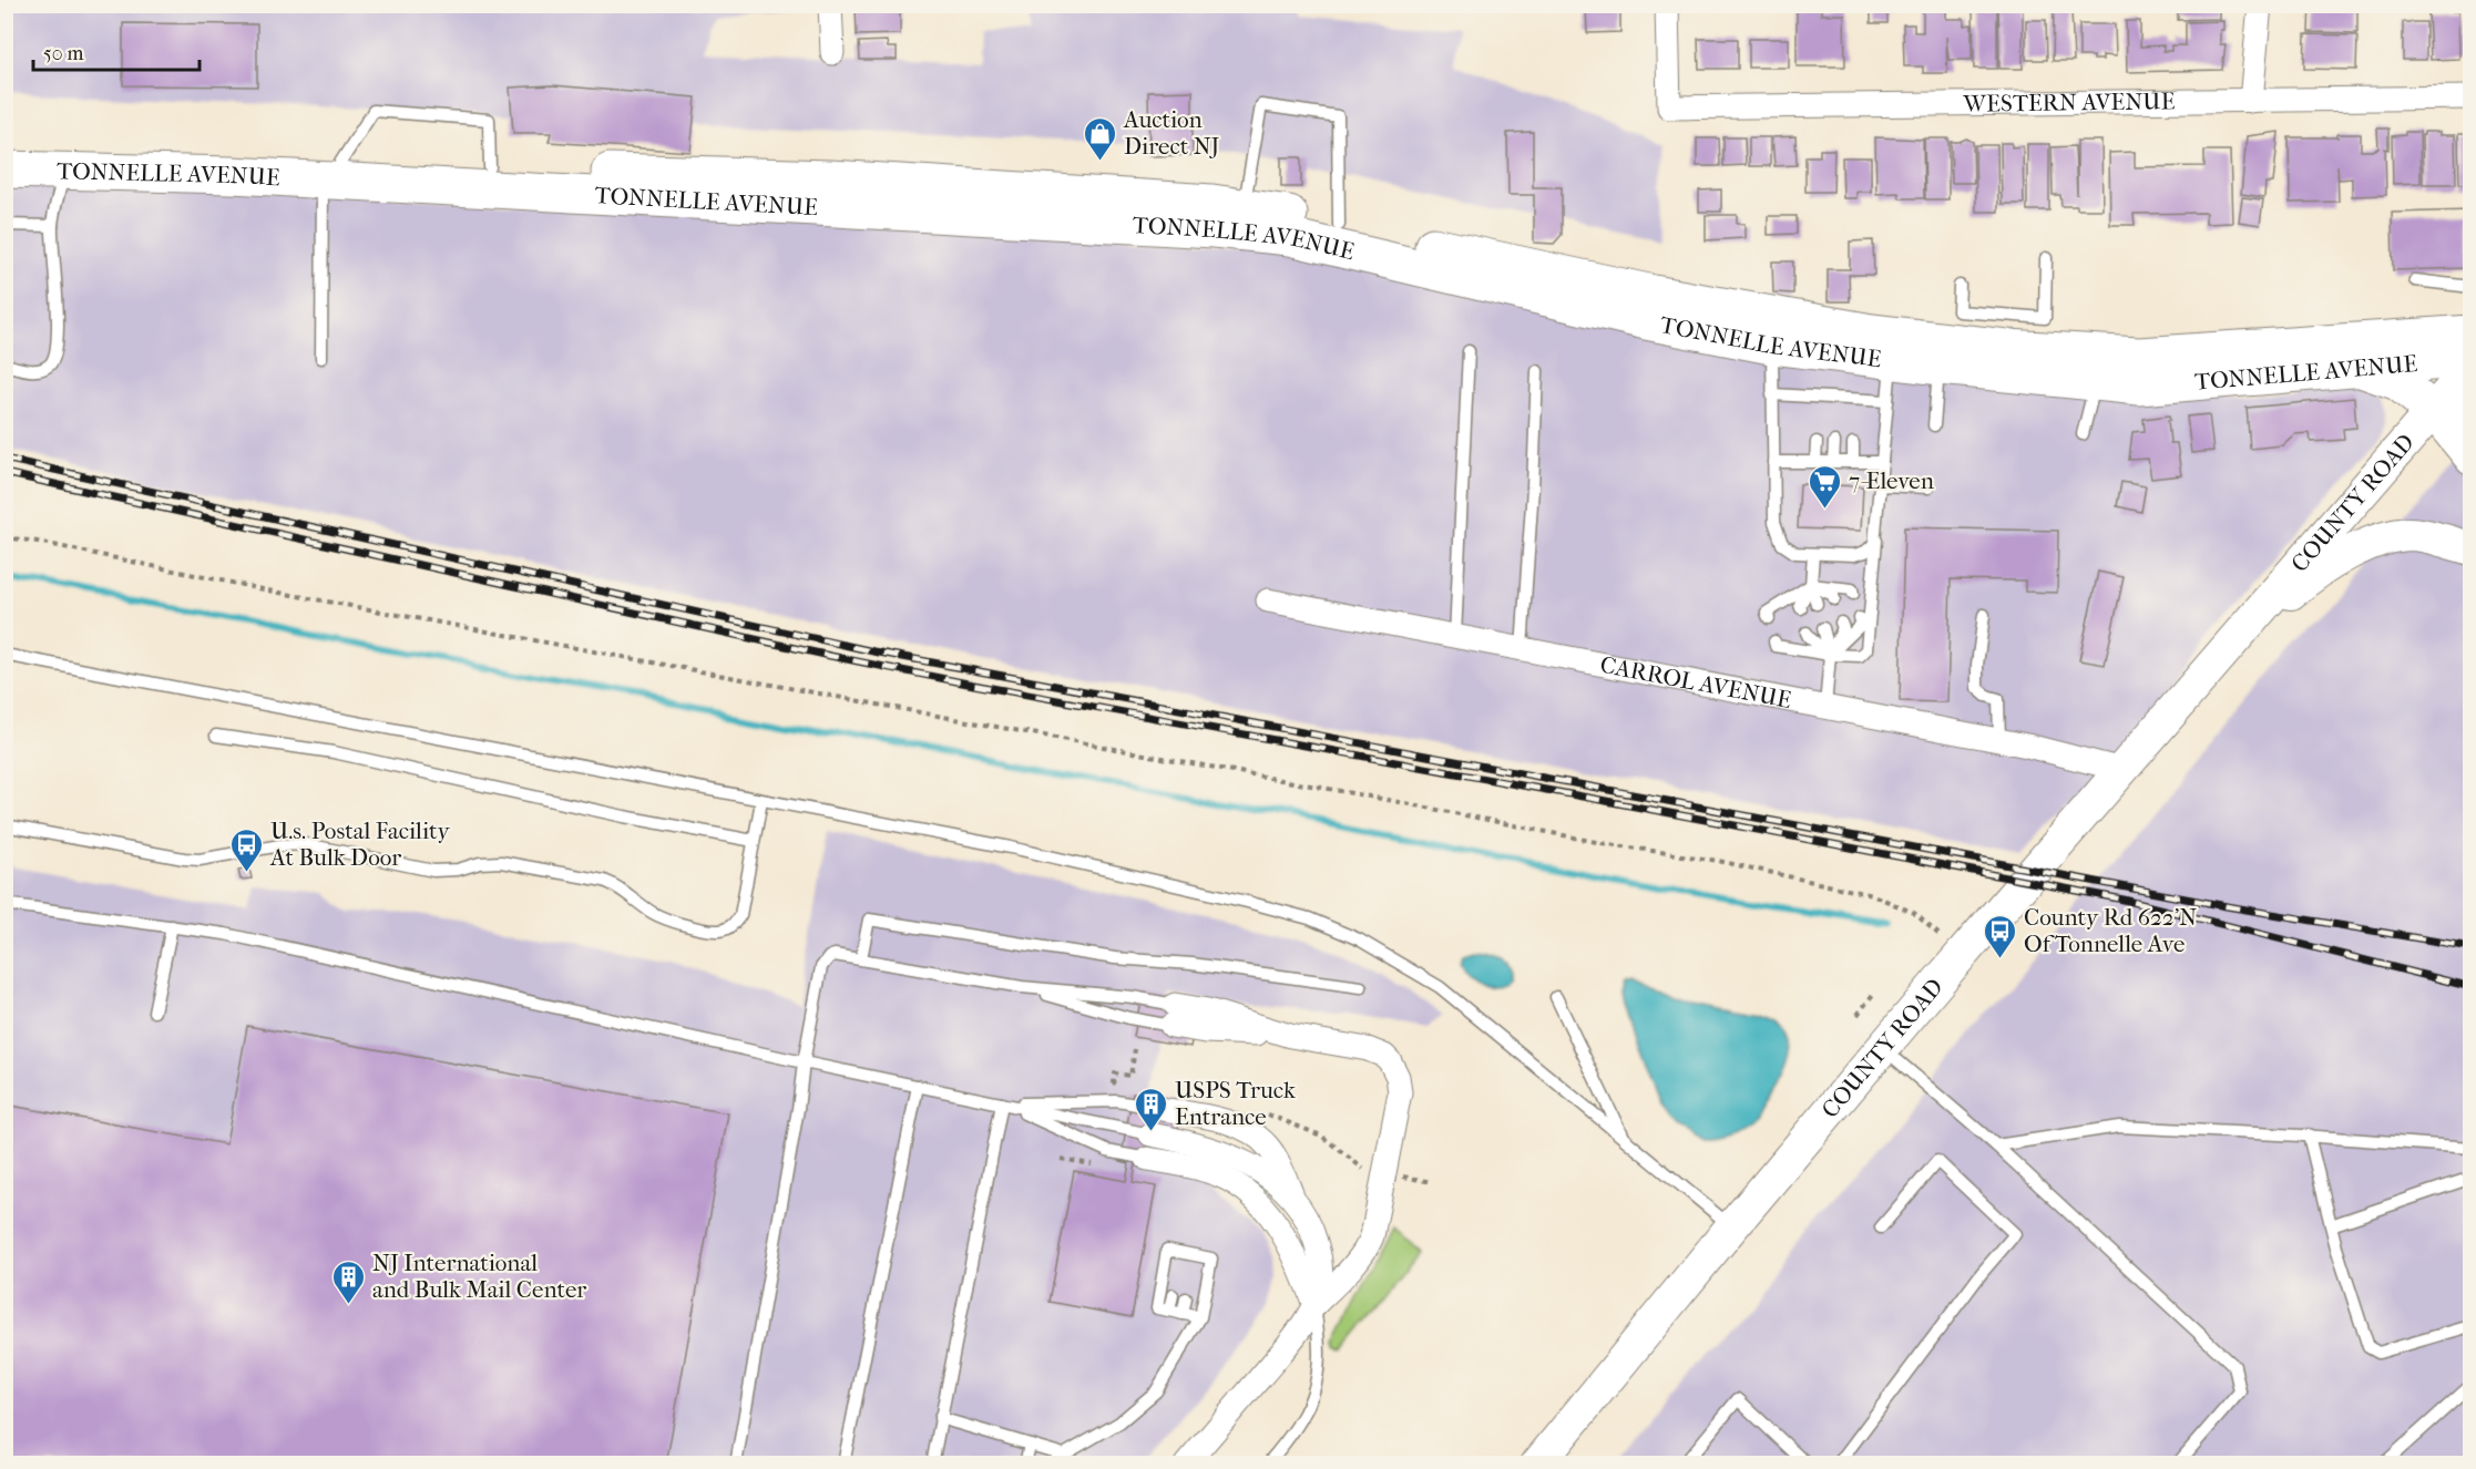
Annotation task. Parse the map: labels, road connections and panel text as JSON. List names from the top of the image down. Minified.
{"streets":{"highway":["TONNELLE AVENUE"],"main road":["COUNTY ROAD"],"street":["WESTERN AVENUE","CARROL AVENUE"]},"crossings":[["COUNTY ROAD","CARROL AVENUE"]],"places":{"shop":["Auction Direct NJ"],"supermarket":["7-Eleven"],"bus stop":["U.s. Postal Facility At Bulk Door","County Rd 622'N Of Tonnelle Ave"],"building":["USPS Truck Entrance","NJ International and Bulk Mail Center"]},"scale_bar":"50 m"}
